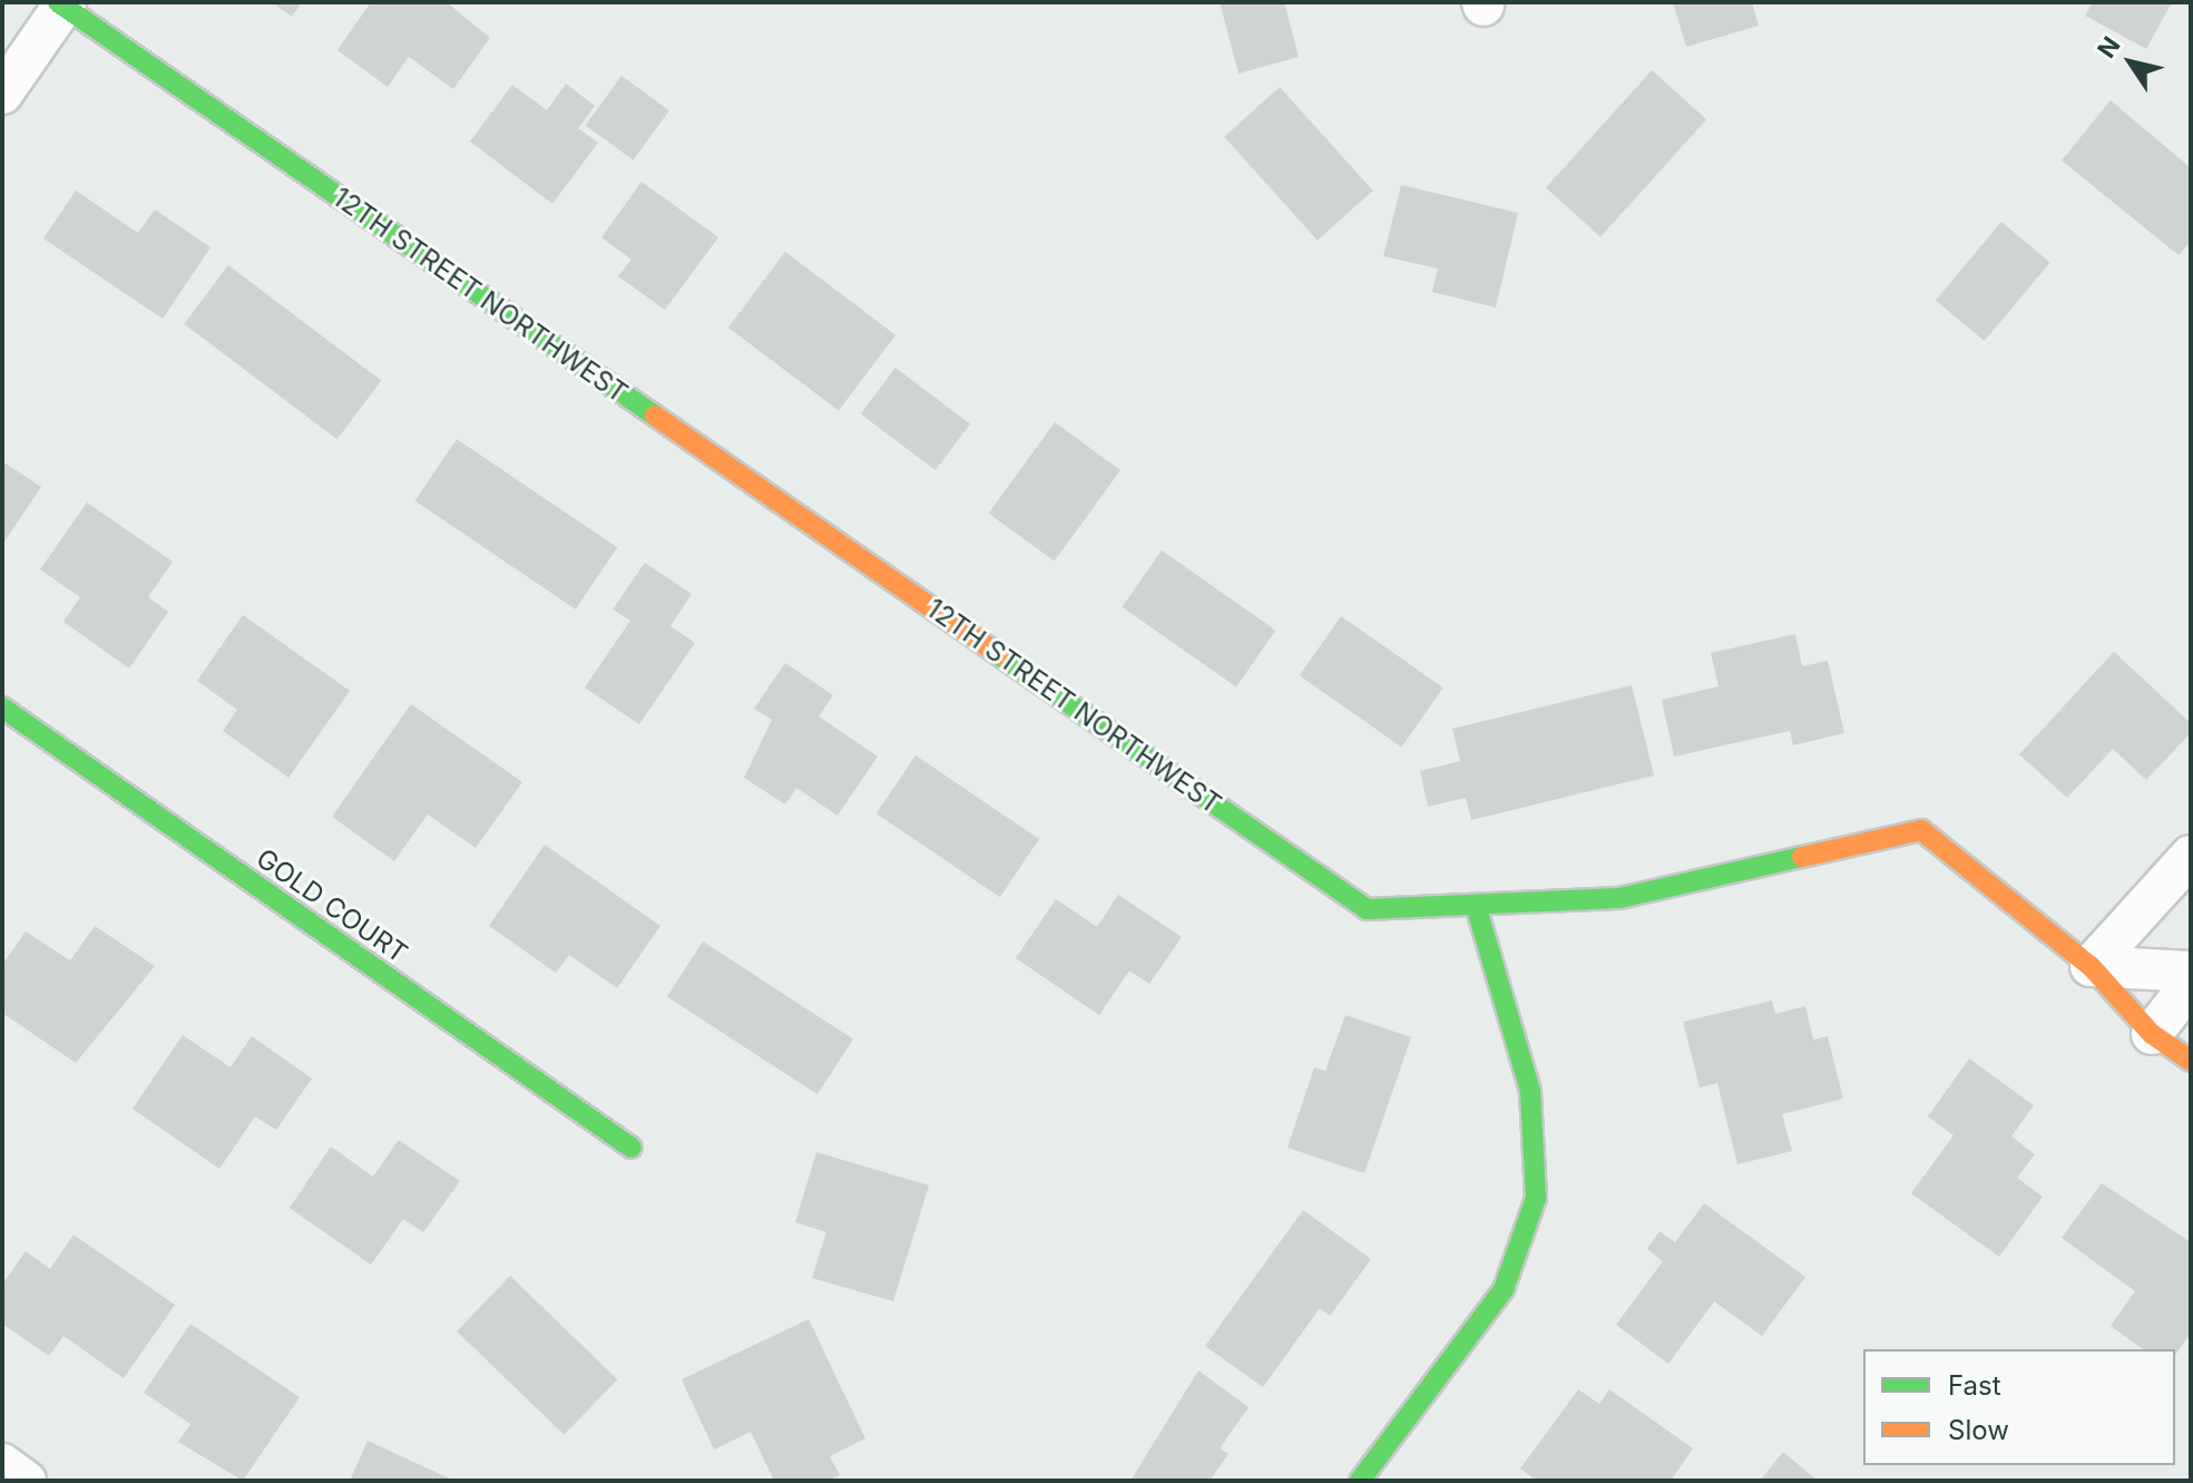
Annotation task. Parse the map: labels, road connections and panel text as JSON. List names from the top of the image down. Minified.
{"streets":{"street":["12TH STREET NORTHWEST","GOLD COURT"]},"legend":["Fast","Slow"],"north":"top left"}
